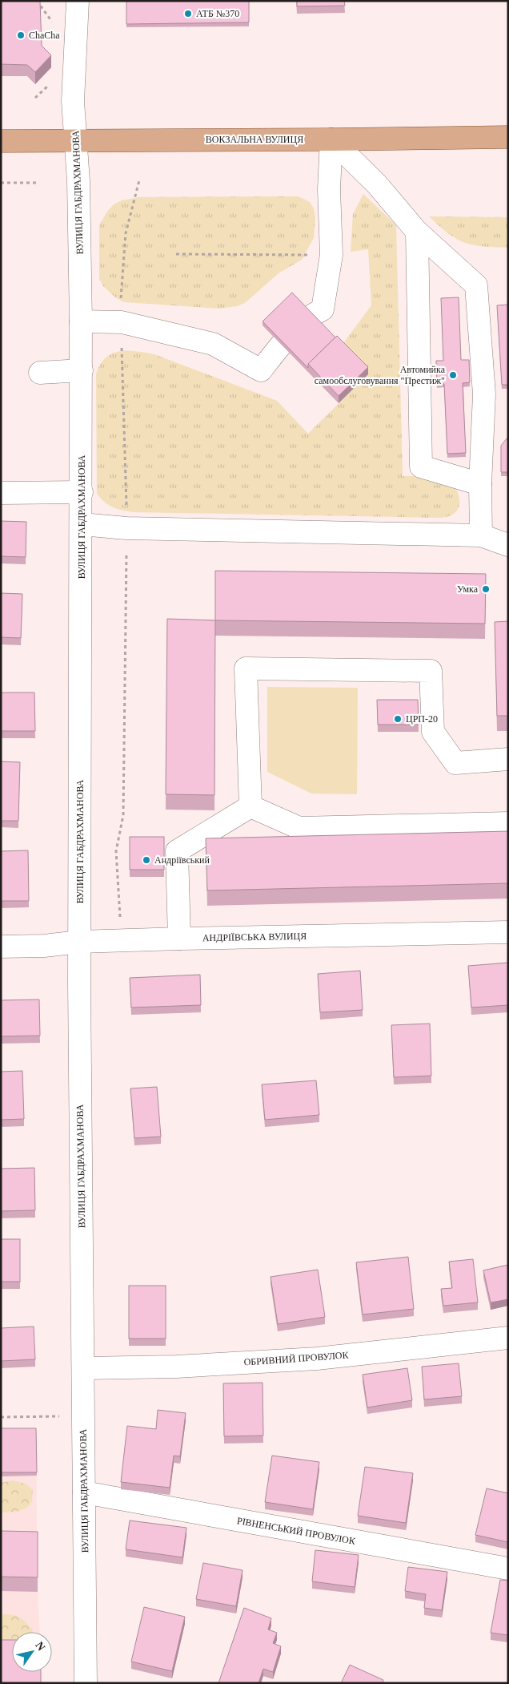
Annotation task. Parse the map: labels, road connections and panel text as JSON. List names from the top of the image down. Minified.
{"streets":{"main road":["ВОКЗАЛЬНА ВУЛИЦЯ"],"street":["ВУЛИЦЯ ГАБДРАХМАНОВА","АНДРІЇВСЬКА ВУЛИЦЯ","ОБРИВНИЙ ПРОВУЛОК","РІВНЕНСЬКИЙ ПРОВУЛОК"]},"crossings":[["ВОКЗАЛЬНА ВУЛИЦЯ","ВУЛИЦЯ ГАБДРАХМАНОВА"],["ВУЛИЦЯ ГАБДРАХМАНОВА","АНДРІЇВСЬКА ВУЛИЦЯ"],["ВУЛИЦЯ ГАБДРАХМАНОВА","ОБРИВНИЙ ПРОВУЛОК"],["ВУЛИЦЯ ГАБДРАХМАНОВА","РІВНЕНСЬКИЙ ПРОВУЛОК"]],"places":["АТБ №370","ChaCha","Автомийка самообслуговування \"Престиж\"","Умка","ЦРП-20","Андріївський"],"north":"top right"}
